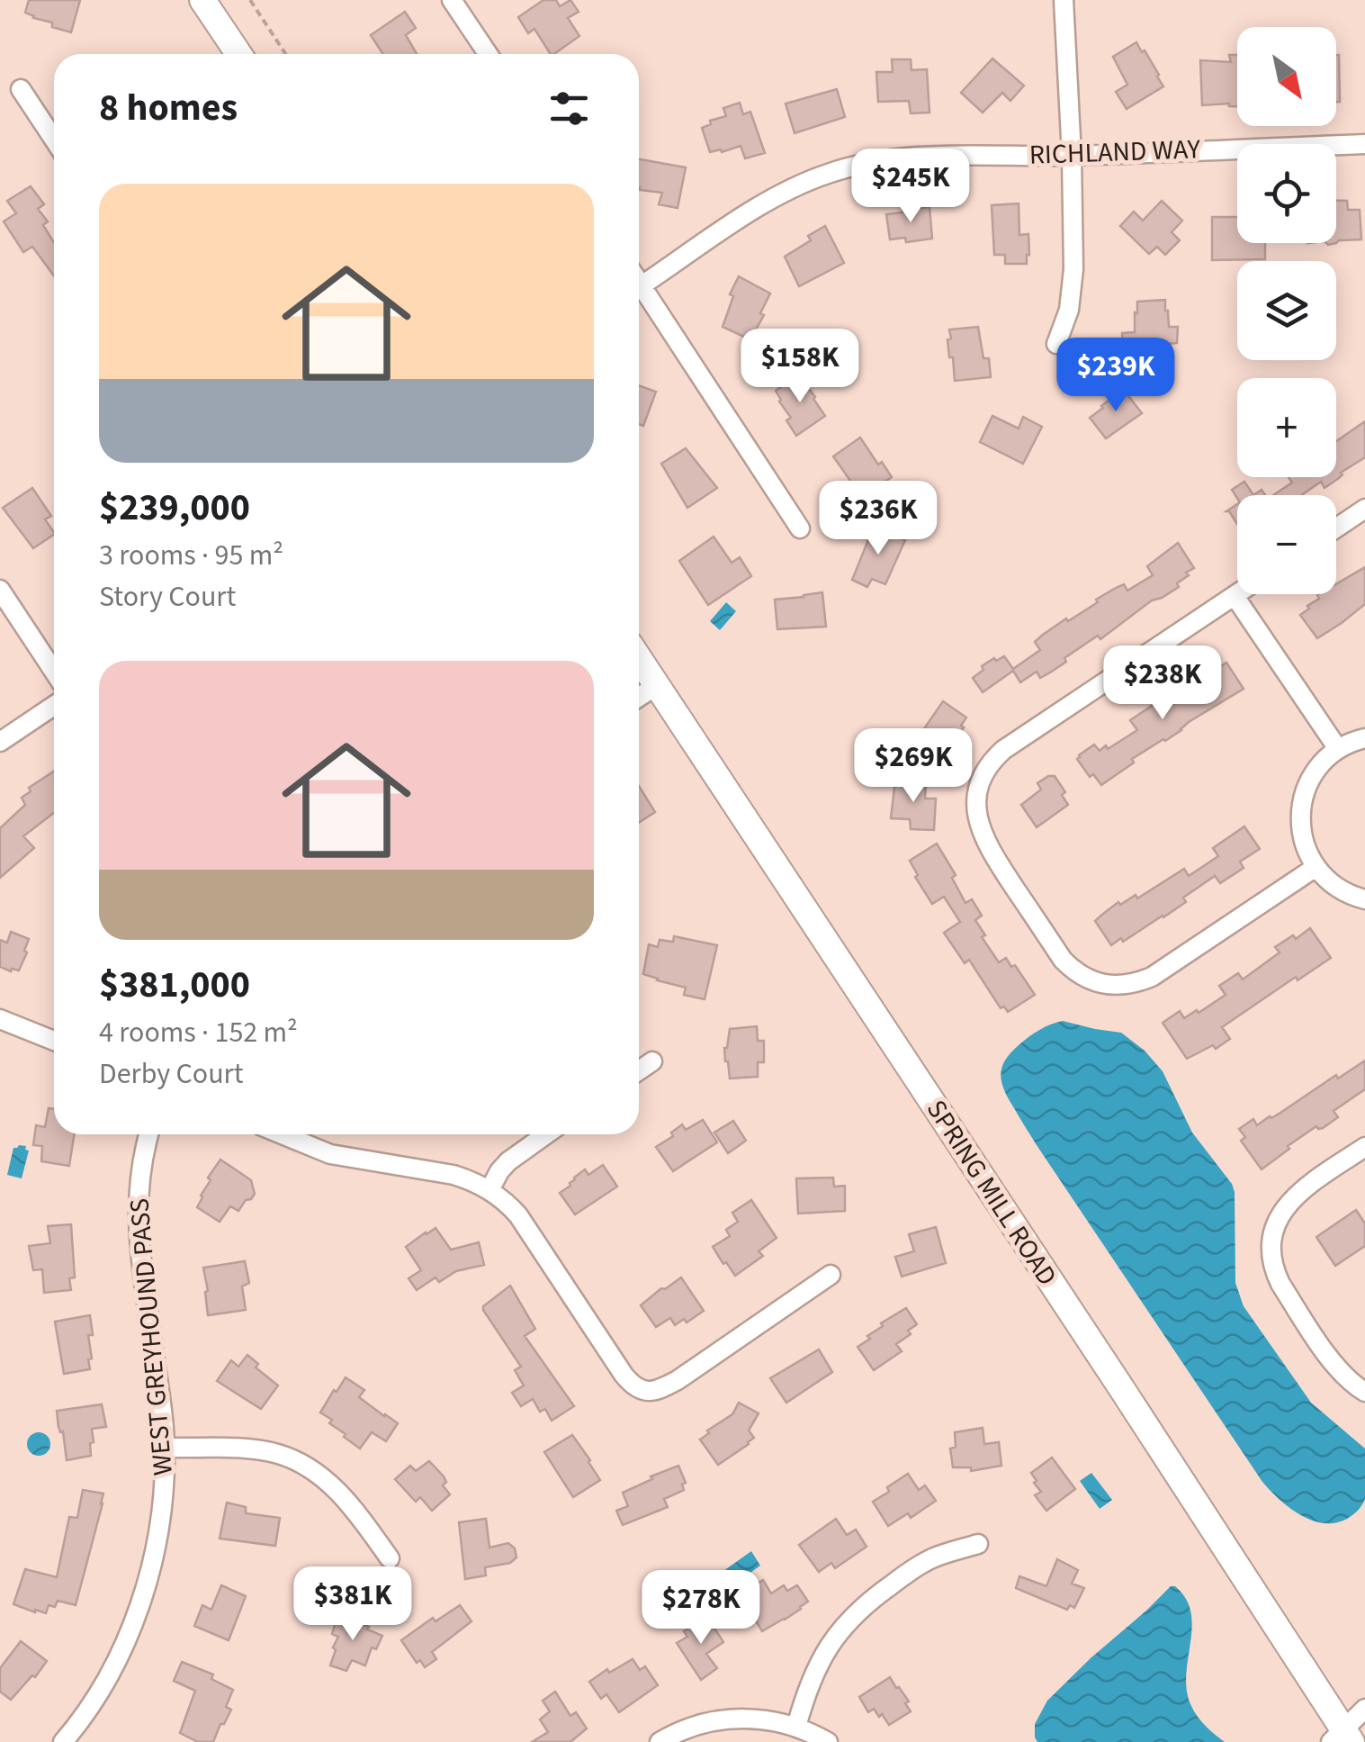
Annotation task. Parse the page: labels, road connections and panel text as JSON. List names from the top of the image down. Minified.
{"streets":{"street":["RICHLAND WAY","SPRING MILL ROAD","WEST GREYHOUND PASS"]},"north":"bottom right","page":{"map_buttons":["+","−"],"heading":"8 homes","price":["$245K","$158K","$239K","$236K","$238K","$269K","$381K","$278K"],"list":[{"name":"$239,000","note":"3 rooms · 95 m² · Story Court"},{"name":"$381,000","note":"4 rooms · 152 m² · Derby Court"}]}}
